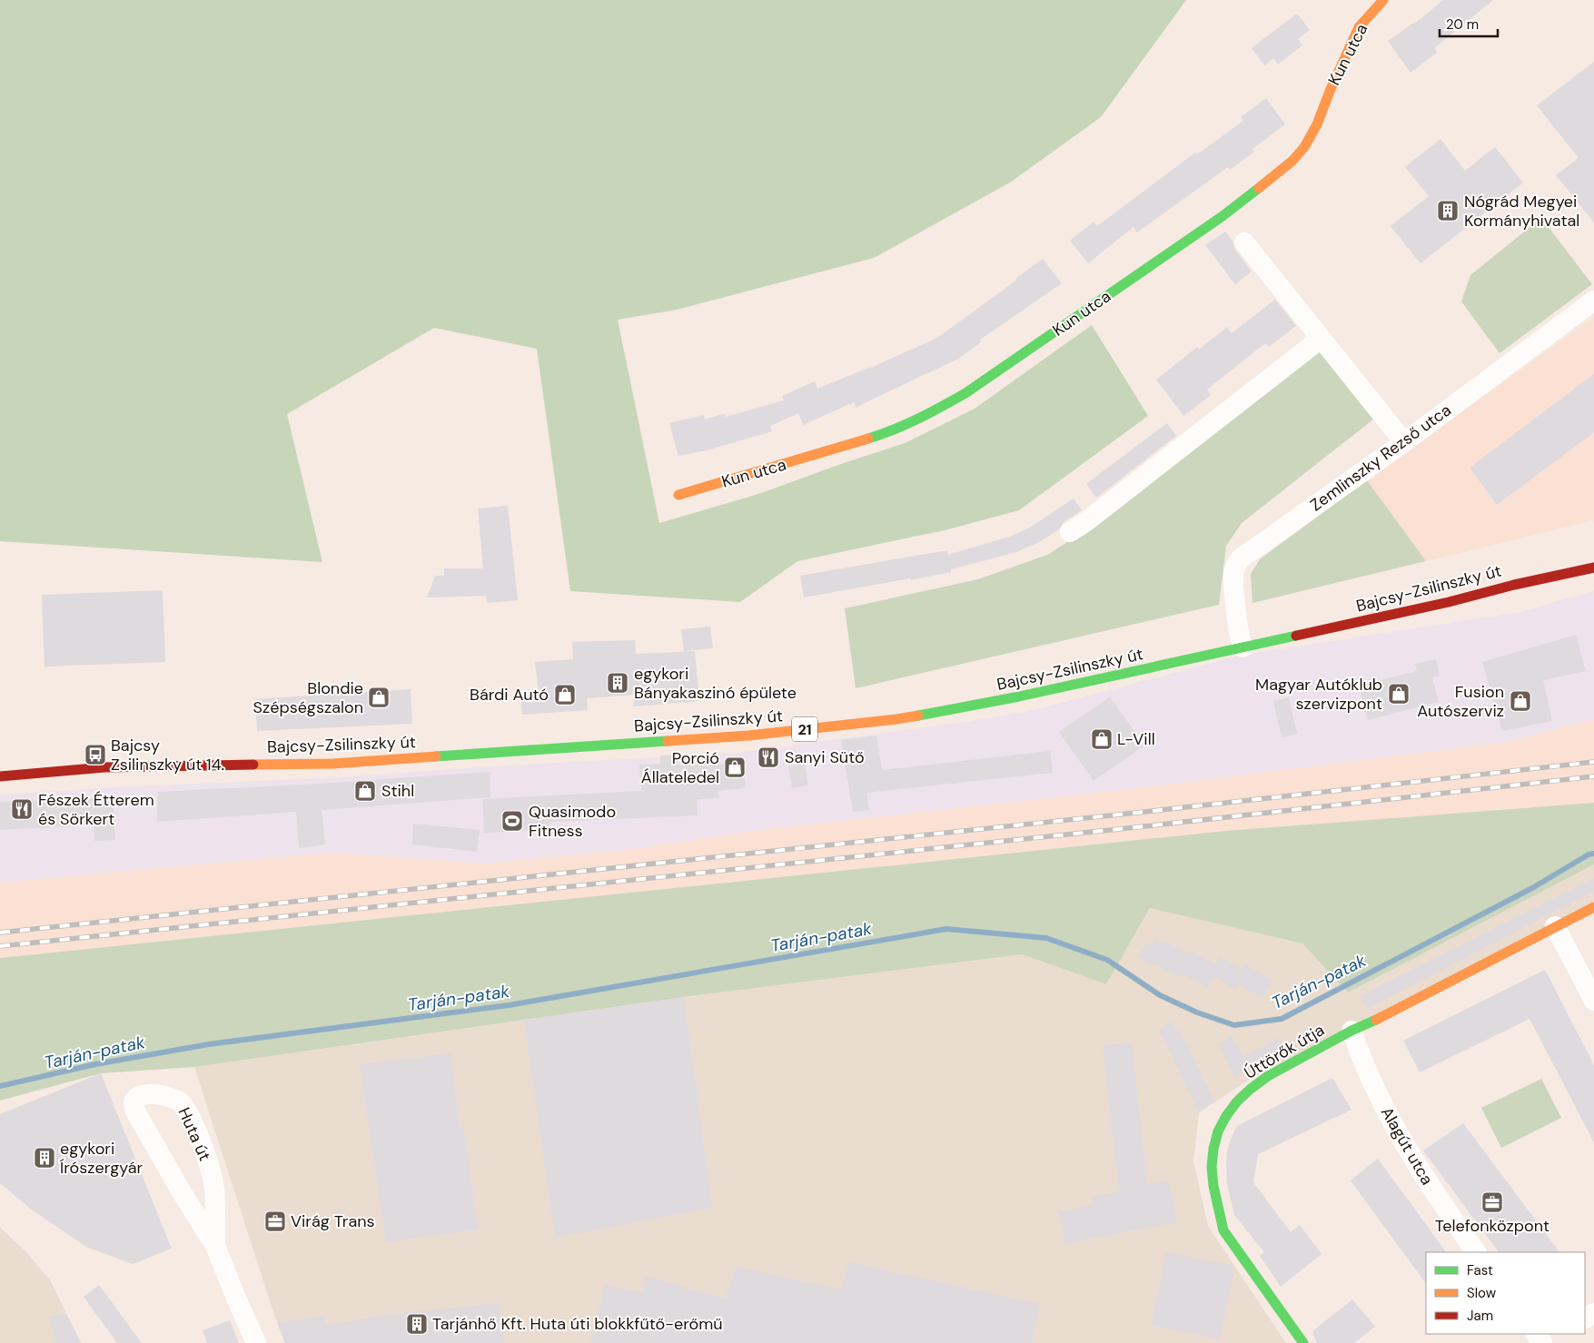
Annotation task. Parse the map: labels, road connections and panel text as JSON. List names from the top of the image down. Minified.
{"streets":{"main road":["Kun utca","Bajcsy-Zsilinszky út","21","Úttörők útja"],"street":["Zemlinszky Rezső utca","Huta út","Alagút utca"]},"crossings":[["Zemlinszky Rezső utca","Bajcsy-Zsilinszky út"],["Úttörők útja","Alagút utca"]],"water":["Tarján-patak"],"places":{"building":["Nógrád Megyei Kormányhivatal","egykori Bányakaszinó épülete","egykori Írószergyár","Tarjánhő Kft. Huta úti blokkfűtő-erőmű"],"shop":["Magyar Autóklub szervizpont","Bárdi Autó","Blondie Szépségszalon","Fusion Autószerviz","L-Vill","Porció Állateledel","Stihl"],"bus stop":["Bajcsy Zsilinszky út 14."],"restaurant":["Sanyi Sütő","Fészek Étterem és Sörkert"],"sports":["Quasimodo Fitness"],"office":["Telefonközpont","Virág Trans"]},"legend":["Fast","Slow","Jam"],"scale_bar":"20 m"}
